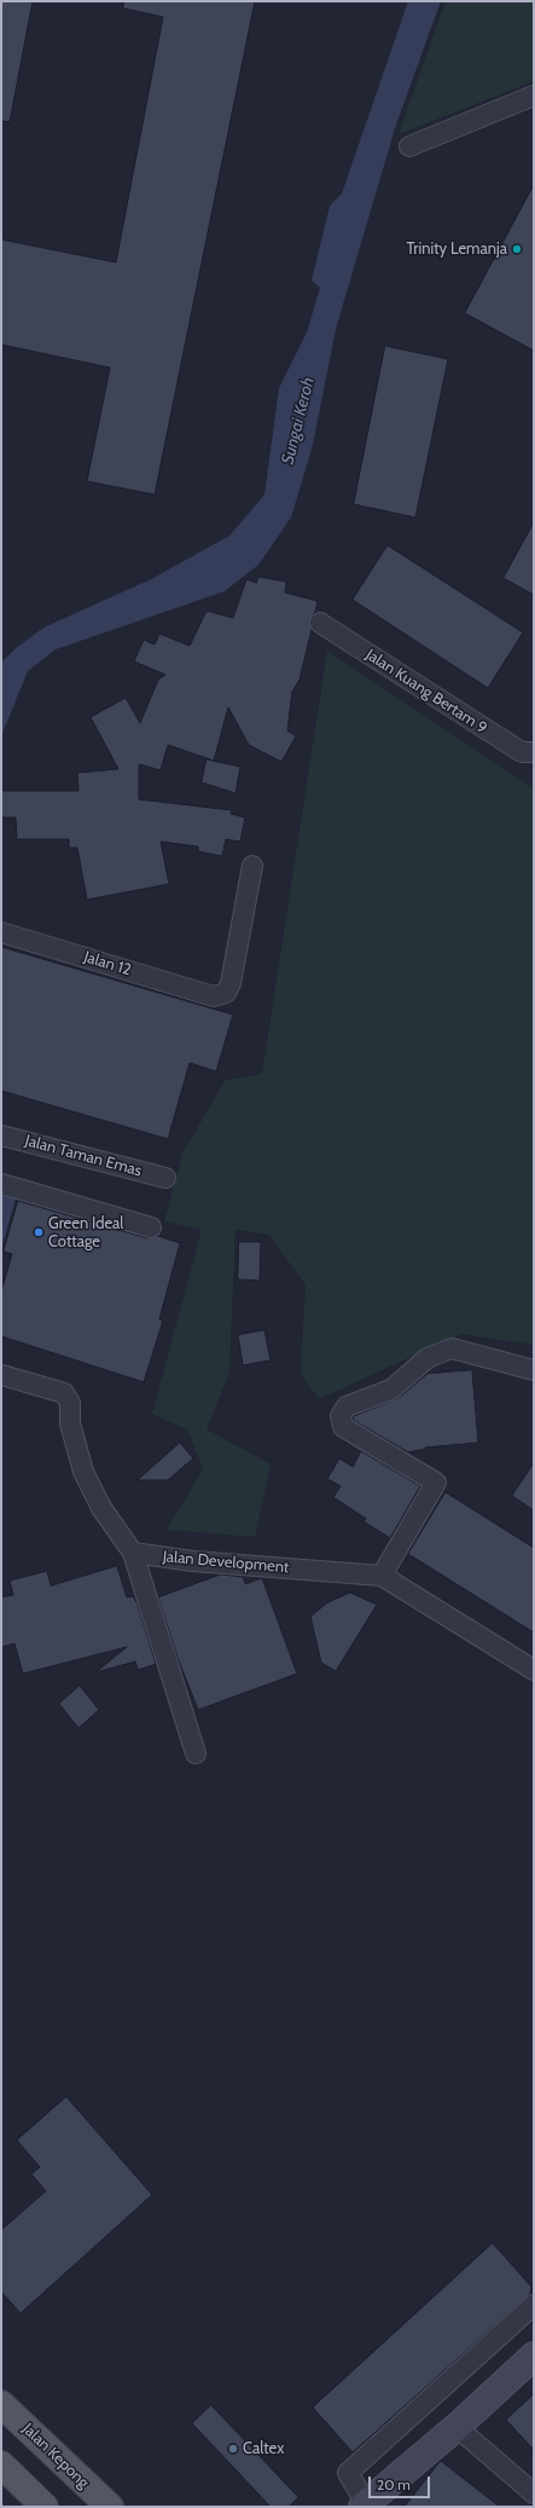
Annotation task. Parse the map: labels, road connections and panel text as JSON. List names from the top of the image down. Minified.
{"streets":{"main road":["Jalan Kepong"],"street":["Jalan Kuang Bertam 9","Jalan 12","Jalan Taman Emas","Jalan Development"]},"water":["Sungai Keroh"],"places":["Trinity Lemanja","Green Ideal Cottage","Caltex"],"scale_bar":"20 m"}
